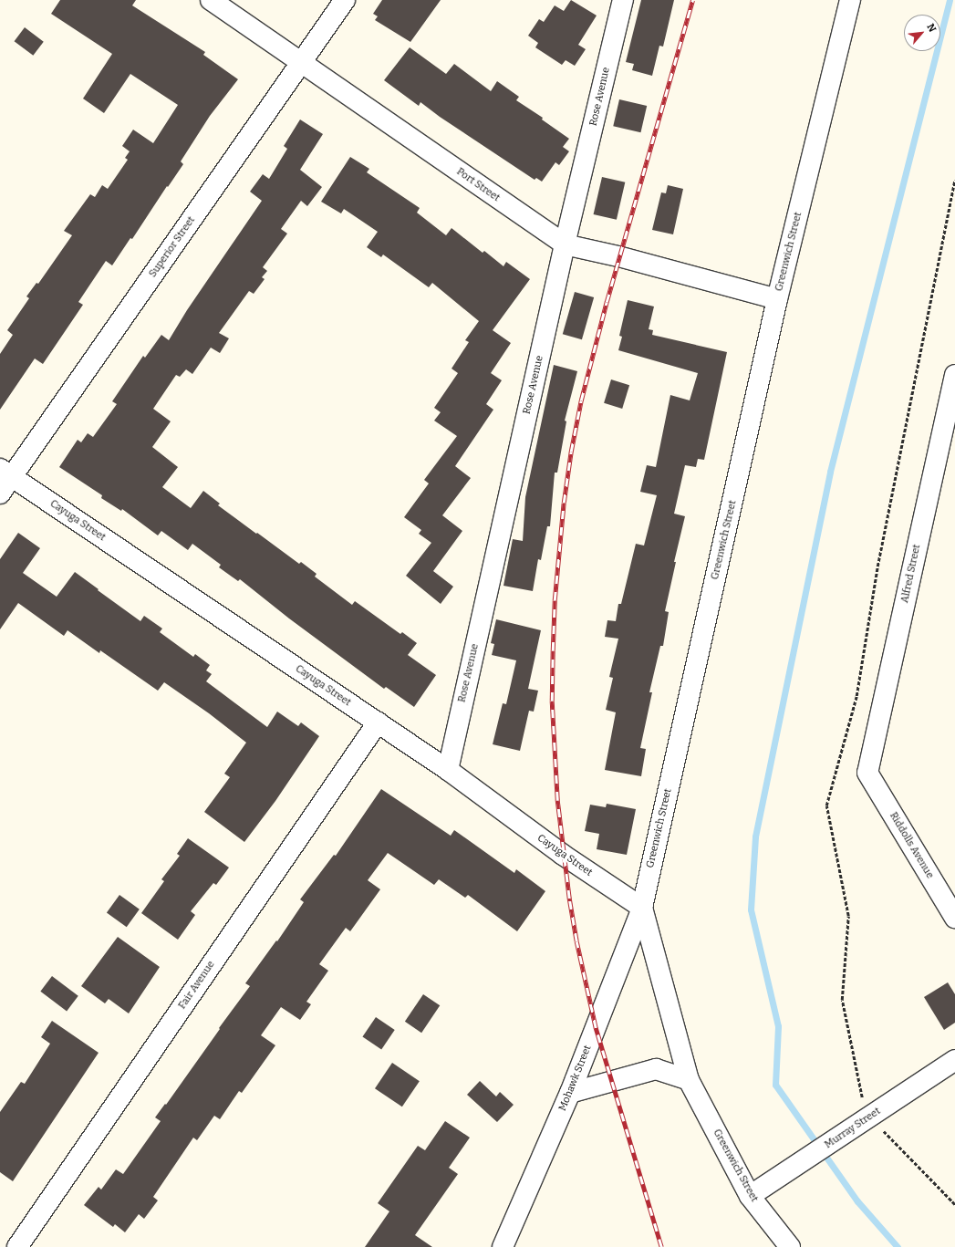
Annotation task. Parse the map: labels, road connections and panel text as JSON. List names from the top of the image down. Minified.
{"streets":{"street":["Rose Avenue","Port Street","Superior Street","Greenwich Street","Cayuga Street","Alfred Street","Riddolls Avenue","Fair Avenue","Mohawk Street","Murray Street"]},"crossings":[["Rose Avenue","Port Street"],["Rose Avenue","Cayuga Street"],["Port Street","Superior Street"],["Port Street","Greenwich Street"],["Superior Street","Cayuga Street"],["Greenwich Street","Cayuga Street"],["Greenwich Street","Mohawk Street"],["Greenwich Street","Murray Street"],["Cayuga Street","Fair Avenue"],["Cayuga Street","Mohawk Street"],["Alfred Street","Riddolls Avenue"]],"north":"top right"}
